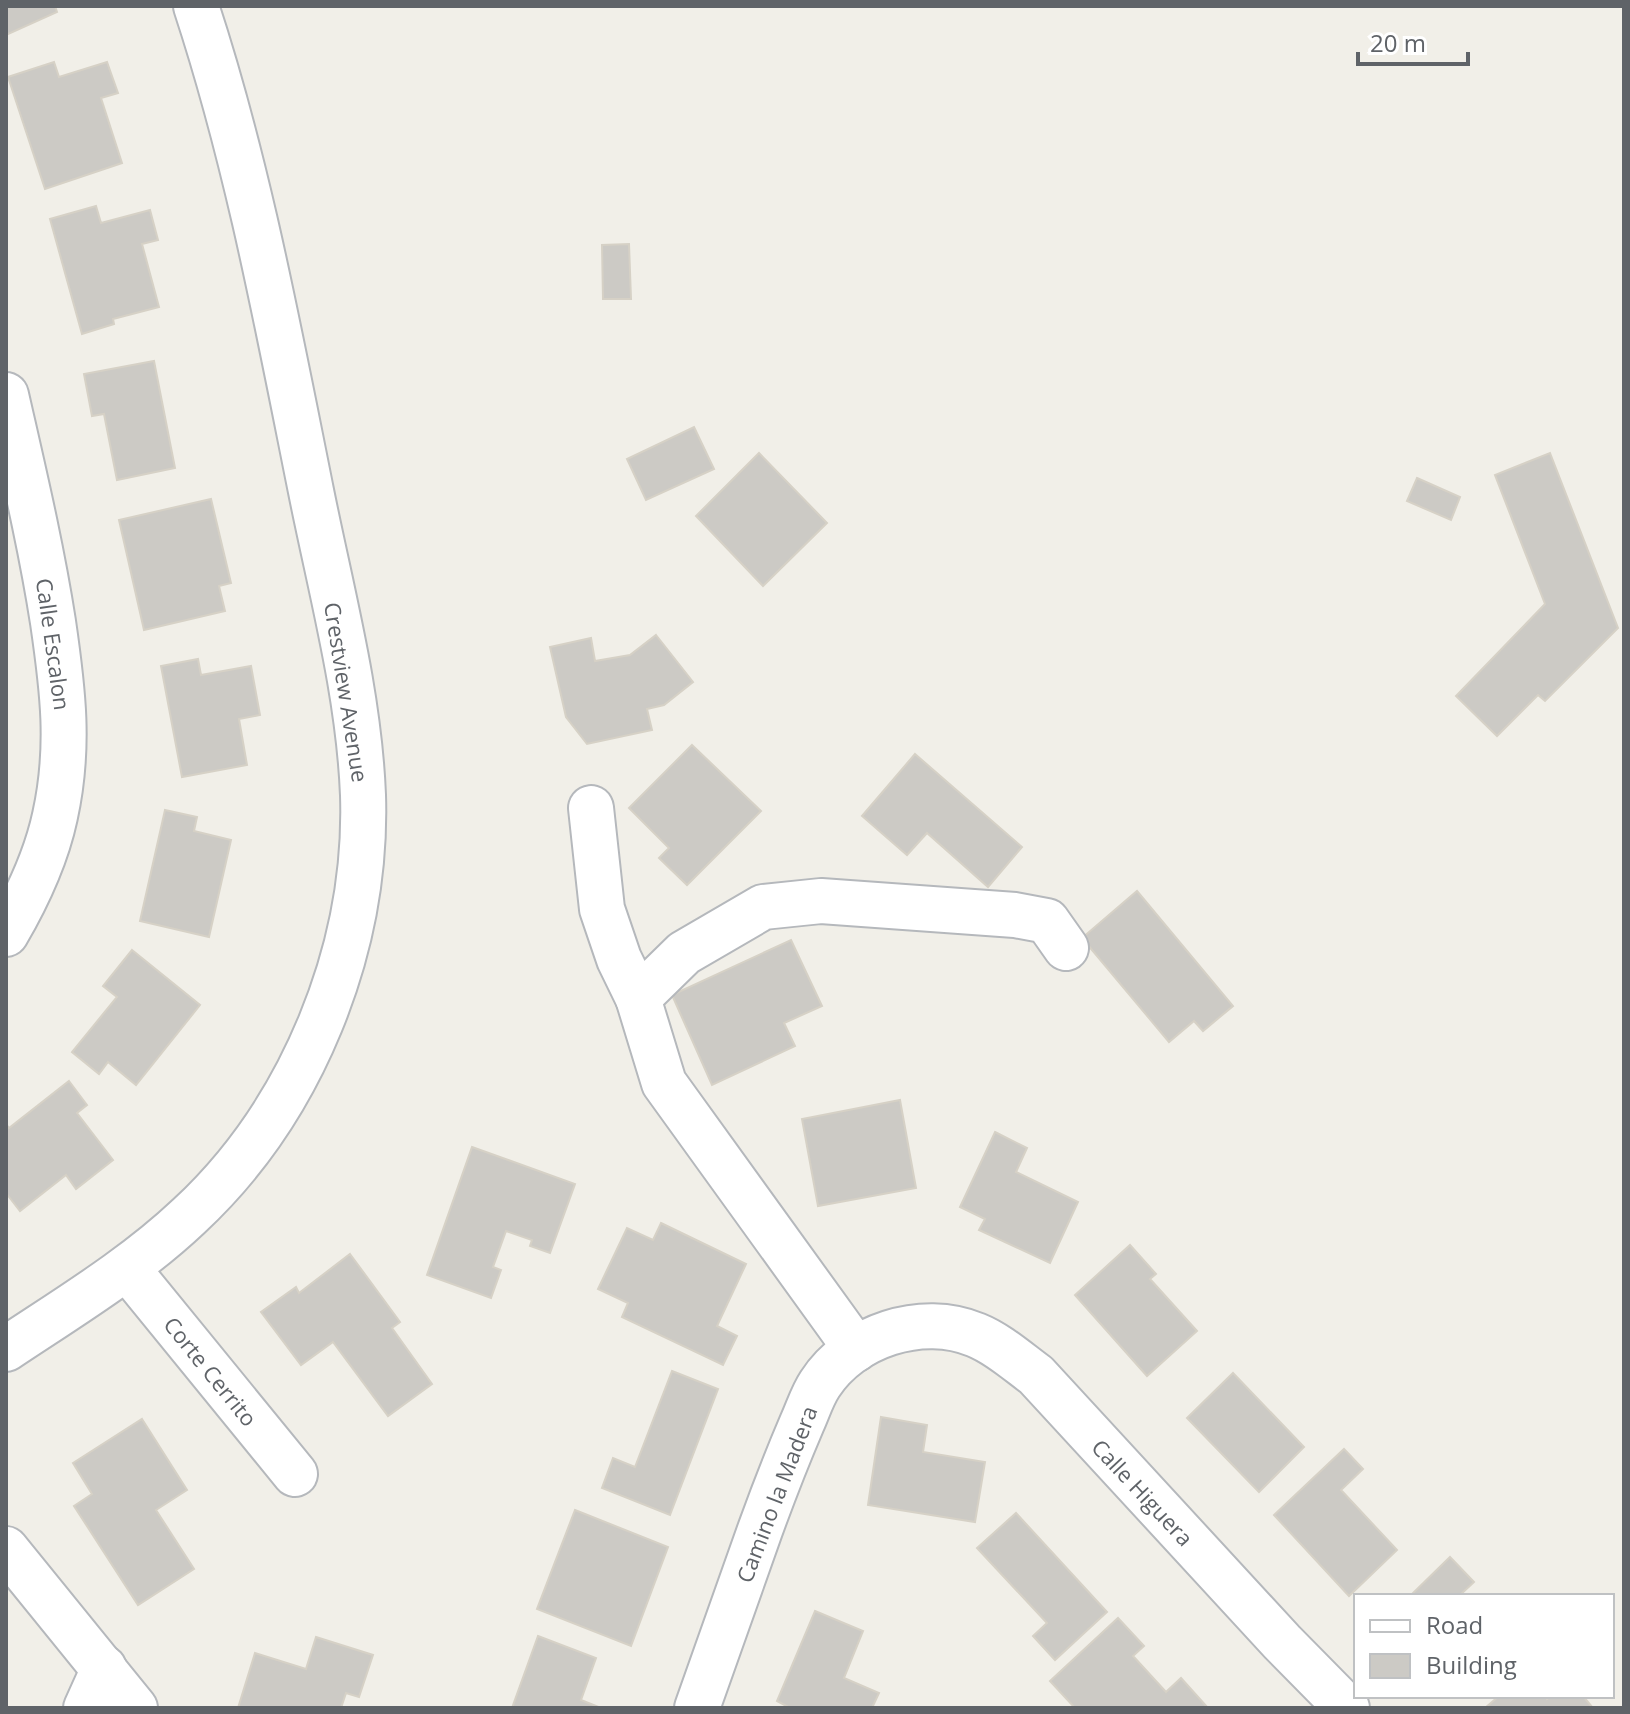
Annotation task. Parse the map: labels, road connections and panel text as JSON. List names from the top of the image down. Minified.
{"streets":{"street":["Calle Escalon","Crestview Avenue","Corte Cerrito","Calle Higuera","Camino la Madera"]},"crossings":[["Crestview Avenue","Corte Cerrito"],["Calle Higuera","Camino la Madera"]],"legend":["Road","Building"],"scale_bar":"20 m"}
